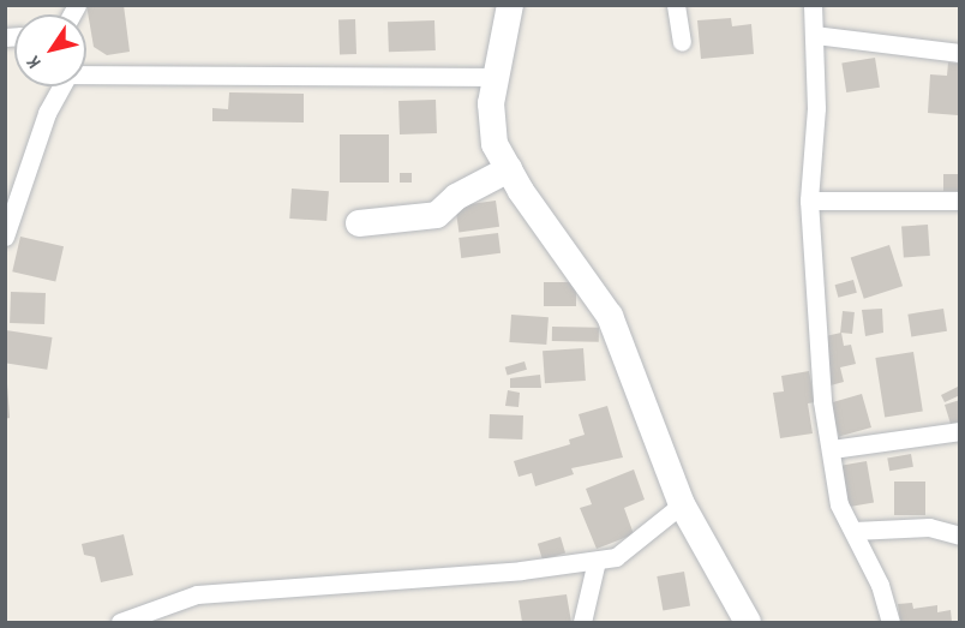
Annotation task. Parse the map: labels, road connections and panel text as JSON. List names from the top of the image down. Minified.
{"north":"bottom left"}
